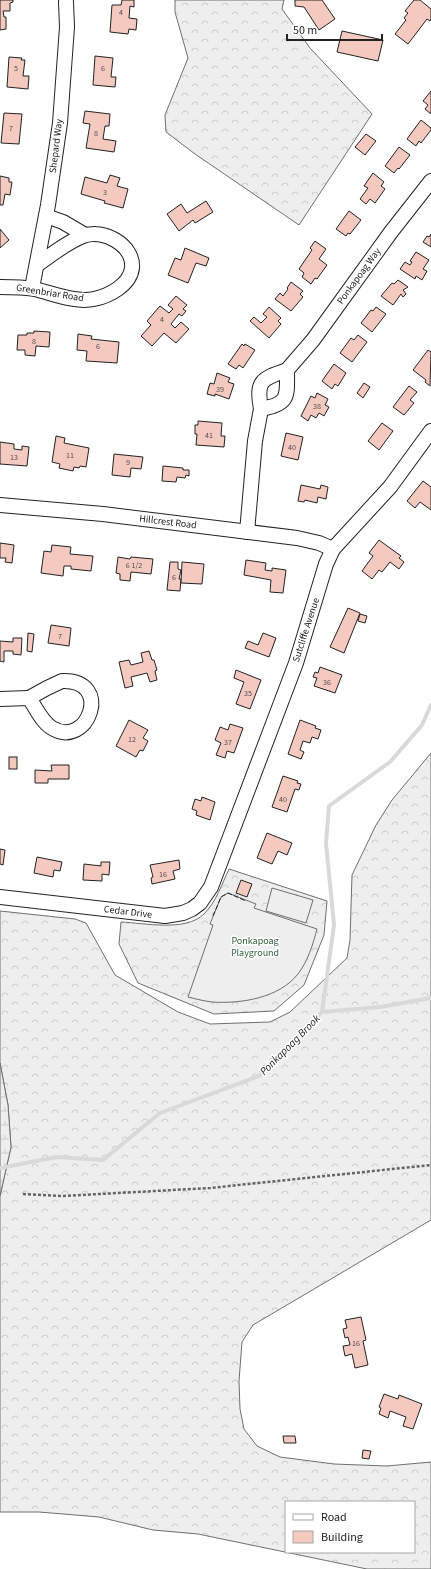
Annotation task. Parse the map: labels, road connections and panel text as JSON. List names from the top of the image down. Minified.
{"streets":{"street":["Shepard Way","Ponkapoag Way","Greenbriar Road","Hillcrest Road","Sutcliffe Avenue","Cedar Drive"]},"crossings":[["Shepard Way","Greenbriar Road"],["Hillcrest Road","Sutcliffe Avenue"],["Sutcliffe Avenue","Cedar Drive"]],"water":["Ponkapoag Brook"],"parks":["Ponkapoag Playground"],"house_numbers":["4","5","6","7","8","3","4","8","6","39","38","41","40","11","13","9","6 1/2","6","7","36","35","12","37","40","16","16"],"legend":["Road","Building"],"scale_bar":"50 m"}
